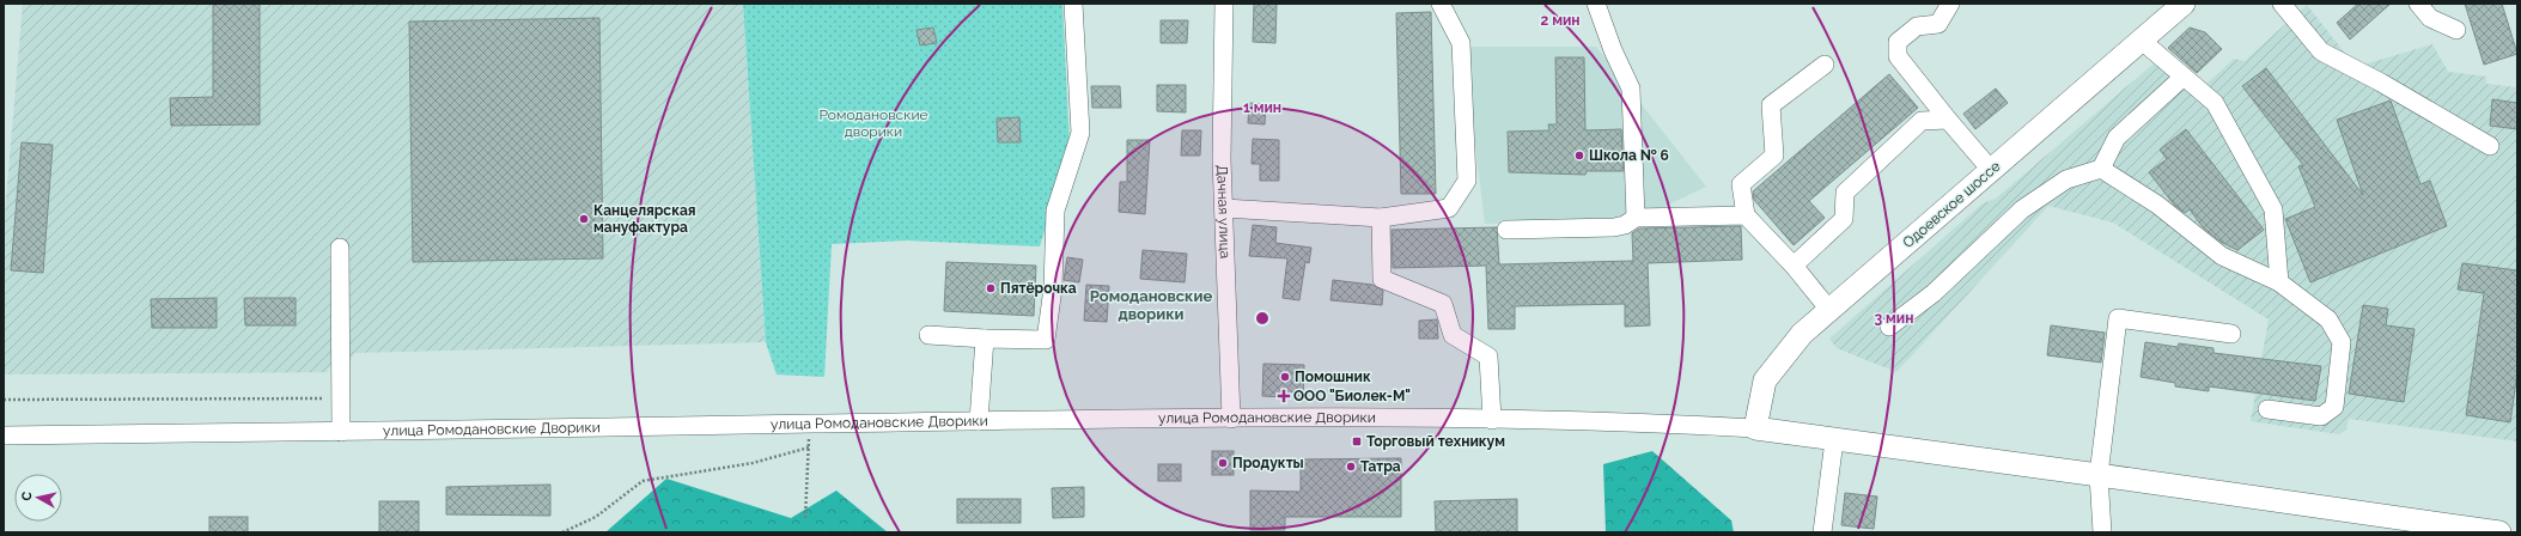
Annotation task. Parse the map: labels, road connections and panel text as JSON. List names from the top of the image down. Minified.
{"streets":{"main road":["Одоевское шоссе"],"street":["Дачная улица","улица Ромодановские Дворики"]},"crossings":[["Одоевское шоссе","улица Ромодановские Дворики"],["Дачная улица","улица Ромодановские Дворики"]],"districts":["Ромодановские дворики"],"parks":["Ромодановские дворики"],"places":{"other":["Школа № 6","Канцелярская мануфактура","Пятёрочка","Помошник","Продукты","Татра"],"health":["ООО \"Биолек-М\""],"transit":["Торговый техникум"]},"north":"left","rings":["2 мин","1 мин","3 мин"]}
